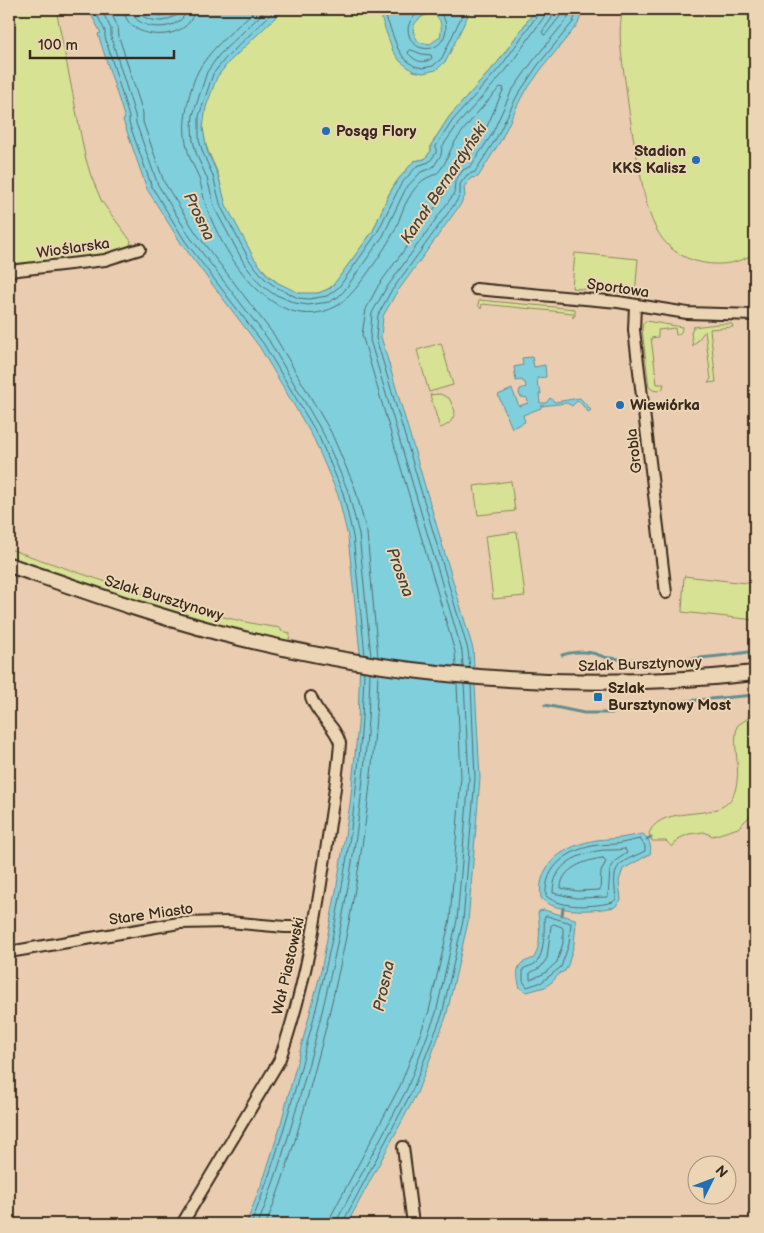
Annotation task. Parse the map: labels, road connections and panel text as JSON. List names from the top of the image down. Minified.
{"streets":{"main road":["Szlak Bursztynowy"],"street":["Wioślarska","Sportowa","Grobla","Stare Miasto","Wał Piastowski"]},"crossings":[["Sportowa","Grobla"]],"water":["Kanał Bernardyński","Prosna"],"places":{"other":["Posąg Flory","Stadion KKS Kalisz","Wiewiórka"],"transit":["Szlak Bursztynowy Most"]},"scale_bar":"100 m","north":"top right"}
